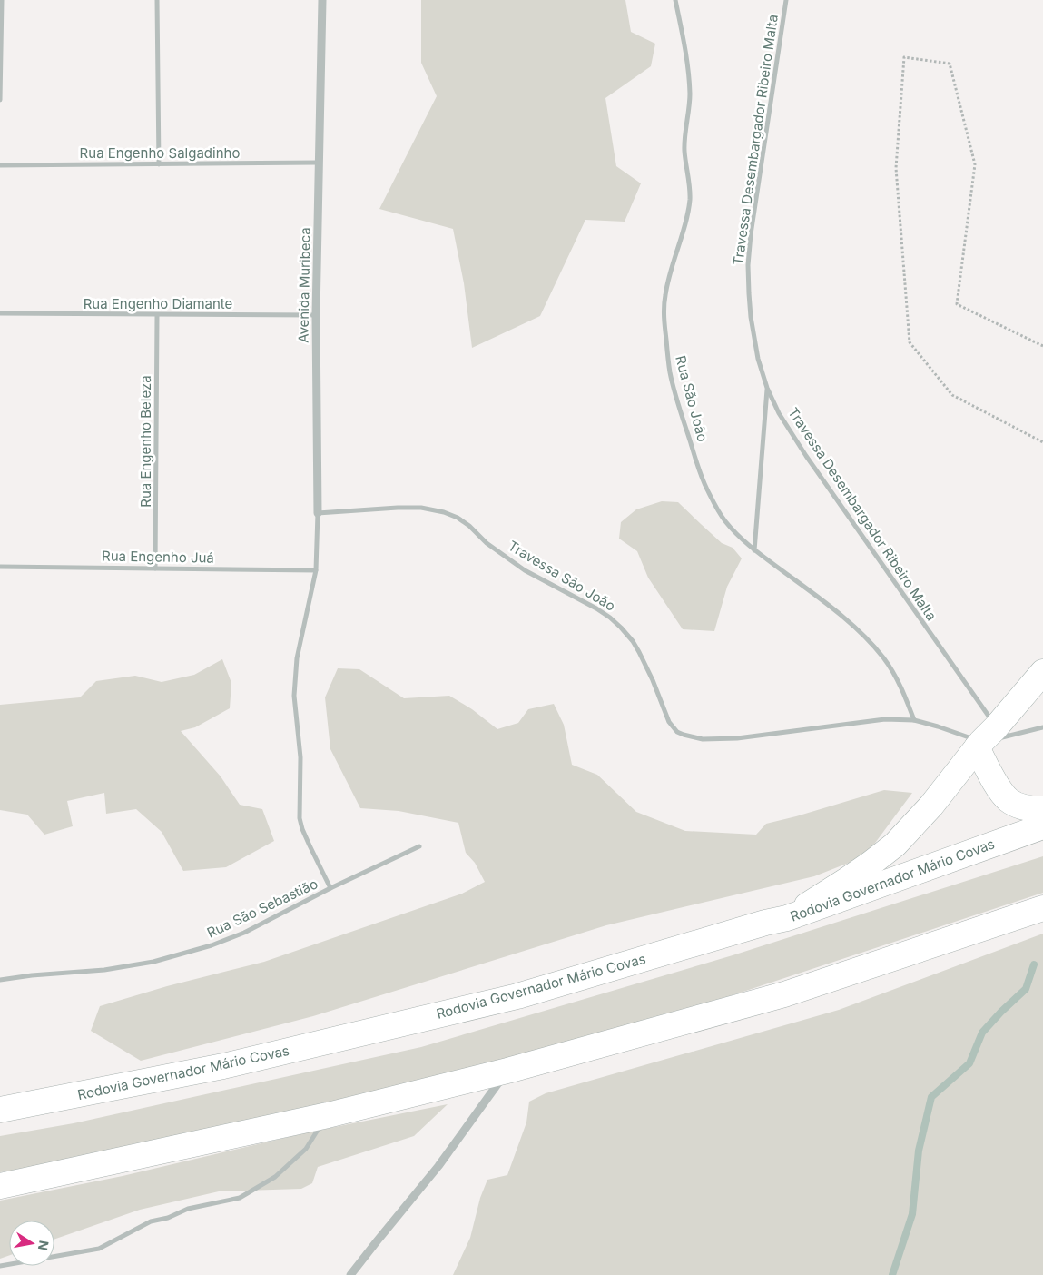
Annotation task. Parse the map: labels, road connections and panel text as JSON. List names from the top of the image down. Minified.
{"streets":{"main road":["Rodovia Governador Mário Covas"],"street":["Travessa Desembargador Ribeiro Malta","Rua Engenho Salgadinho","Avenida Muribeca","Rua Engenho Diamante","Rua São João","Rua Engenho Beleza","Rua Engenho Juá","Travessa São João","Rua São Sebastião"]},"crossings":[["Travessa Desembargador Ribeiro Malta","Travessa São João"],["Rua Engenho Salgadinho","Avenida Muribeca"],["Avenida Muribeca","Rua Engenho Diamante"],["Avenida Muribeca","Rua Engenho Juá"],["Avenida Muribeca","Travessa São João"],["Avenida Muribeca","Rua São Sebastião"],["Rua Engenho Diamante","Rua Engenho Beleza"],["Rua São João","Travessa São João"],["Rua Engenho Beleza","Rua Engenho Juá"]],"north":"right"}
